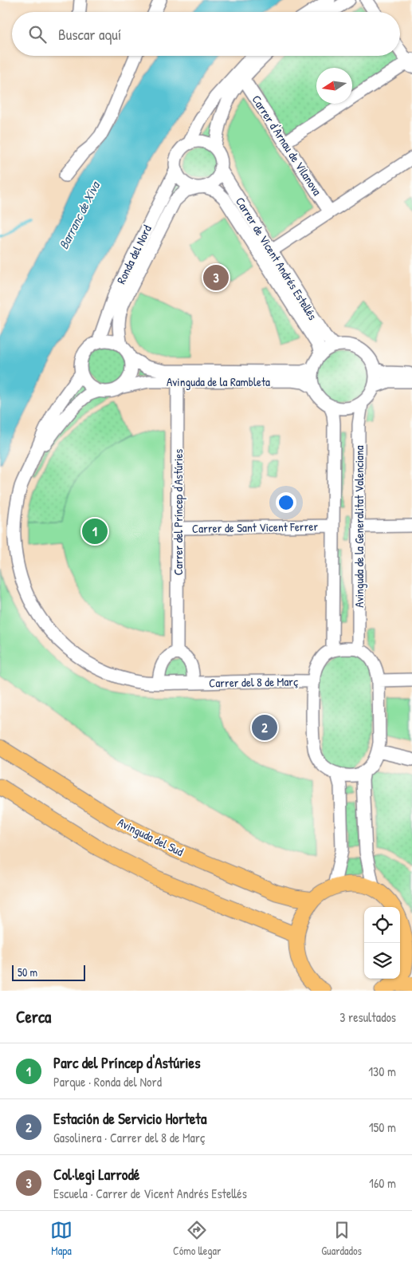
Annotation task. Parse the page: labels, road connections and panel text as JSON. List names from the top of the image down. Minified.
{"streets":{"main road":["Avinguda del Sud"],"street":["Carrer d'Arnau de Vilanova","Ronda del Nord","Carrer de Vicent Andrés Estellés","Avinguda de la Rambleta","Carrer del Príncep d'Astúries","Avinguda de la Generalitat Valenciana","Carrer de Sant Vicent Ferrer","Carrer del 8 de Març"]},"crossings":[["Ronda del Nord","Carrer de Vicent Andrés Estellés"],["Ronda del Nord","Avinguda de la Rambleta"],["Carrer de Vicent Andrés Estellés","Avinguda de la Rambleta"],["Carrer de Vicent Andrés Estellés","Avinguda de la Generalitat Valenciana"],["Avinguda de la Rambleta","Carrer del Príncep d'Astúries"],["Avinguda de la Rambleta","Avinguda de la Generalitat Valenciana"],["Carrer del Príncep d'Astúries","Carrer de Sant Vicent Ferrer"],["Carrer del Príncep d'Astúries","Carrer del 8 de Març"]],"water":["Barranc de Xiva"],"scale_bar":"50 m","north":"left","page":{"search":"Buscar aquí","pins":["3","1","2"],"scale":"50 m","heading":["Cerca","3 resultados"],"list":[{"mark":"1","name":"Parc del Príncep d'Astúries","note":"Parque · Ronda del Nord","value":"130 m"},{"mark":"2","name":"Estación de Servicio Horteta","note":"Gasolinera · Carrer del 8 de Març","value":"150 m"},{"mark":"3","name":"Col·legi Larrodé","note":"Escuela · Carrer de Vicent Andrés Estellés","value":"160 m"}],"nav":["Mapa","Cómo llegar","Guardados"]}}
